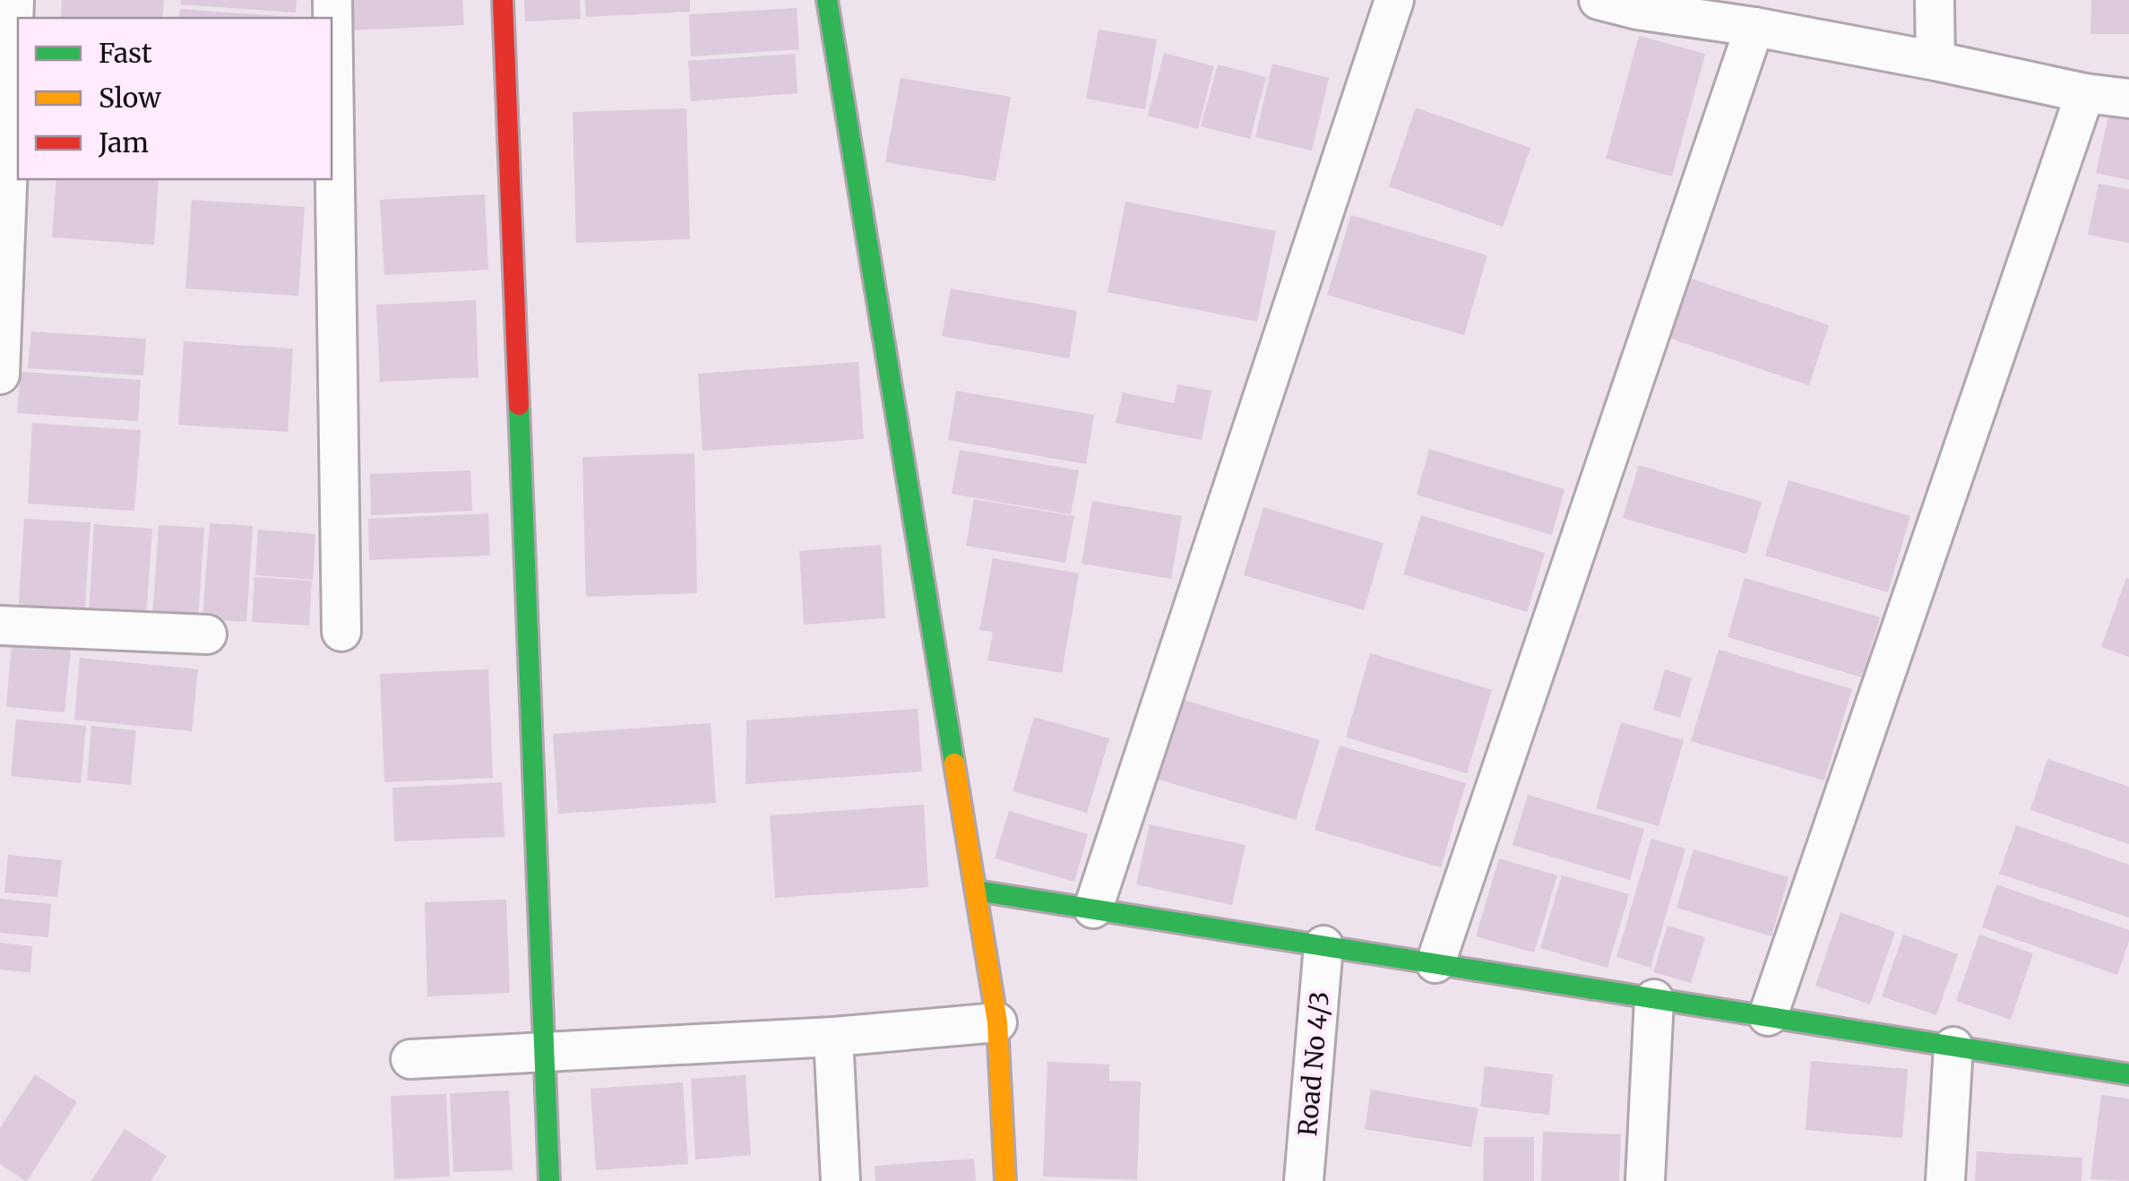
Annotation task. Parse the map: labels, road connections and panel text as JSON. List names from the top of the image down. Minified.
{"streets":{"street":["Road No 4/3"]},"legend":["Fast","Slow","Jam"]}
